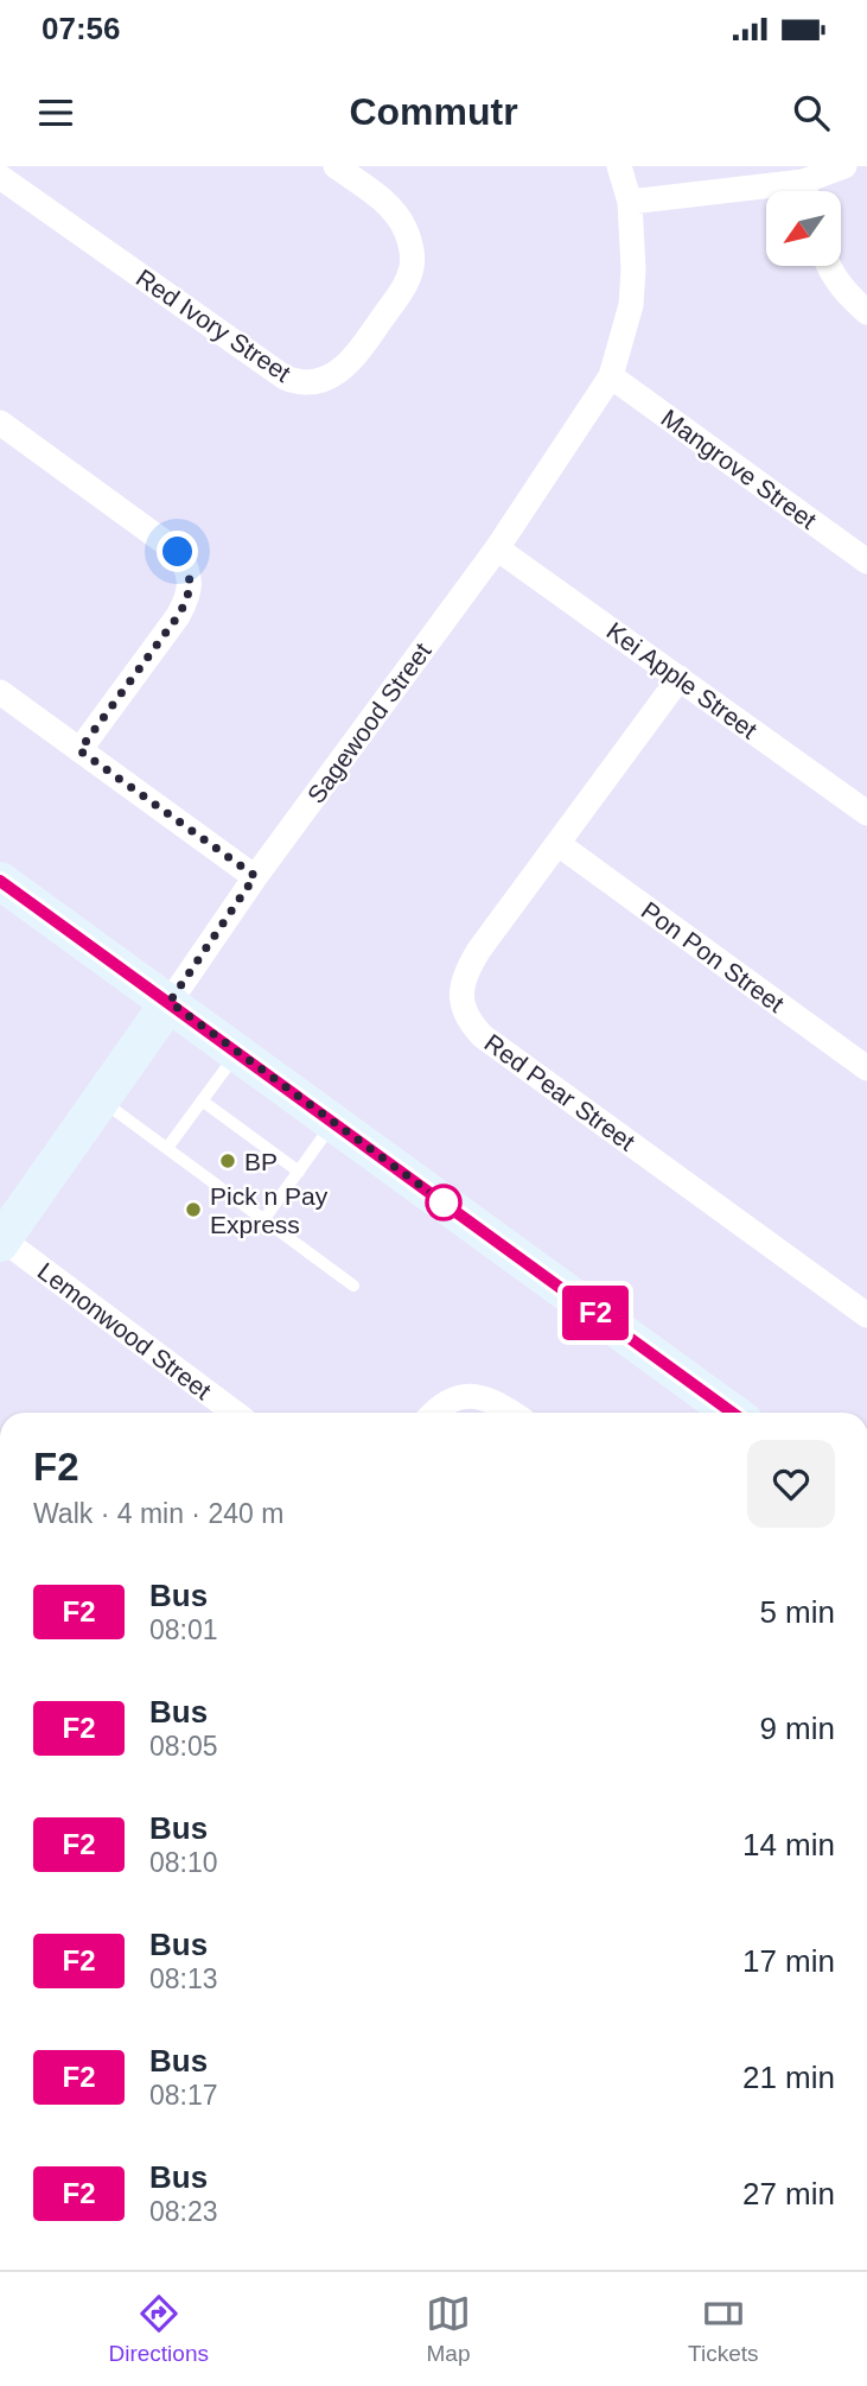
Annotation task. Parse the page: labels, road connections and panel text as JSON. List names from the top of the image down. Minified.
{"streets":{"street":["Red Ivory Street","Mangrove Street","Kei Apple Street","Sagewood Street","Pon Pon Street","Red Pear Street","Lemonwood Street"]},"crossings":[["Mangrove Street","Sagewood Street"],["Kei Apple Street","Sagewood Street"],["Kei Apple Street","Red Pear Street"],["Sagewood Street","Lemonwood Street"],["Pon Pon Street","Red Pear Street"]],"places":["BP","Pick n Pay Express"],"lines":["bus line F2"],"north":"bottom left","page":{"status":"07:56","header":"Commutr","on_map":"F2","heading":["F2","Walk · 4 min · 240 m"],"list":[{"mark":"F2","name":"Bus","note":"08:01","value":"5 min"},{"mark":"F2","name":"Bus","note":"08:05","value":"9 min"},{"mark":"F2","name":"Bus","note":"08:10","value":"14 min"},{"mark":"F2","name":"Bus","note":"08:13","value":"17 min"},{"mark":"F2","name":"Bus","note":"08:17","value":"21 min"},{"mark":"F2","name":"Bus","note":"08:23","value":"27 min"}],"tabs":["Directions","Map","Tickets"]}}
